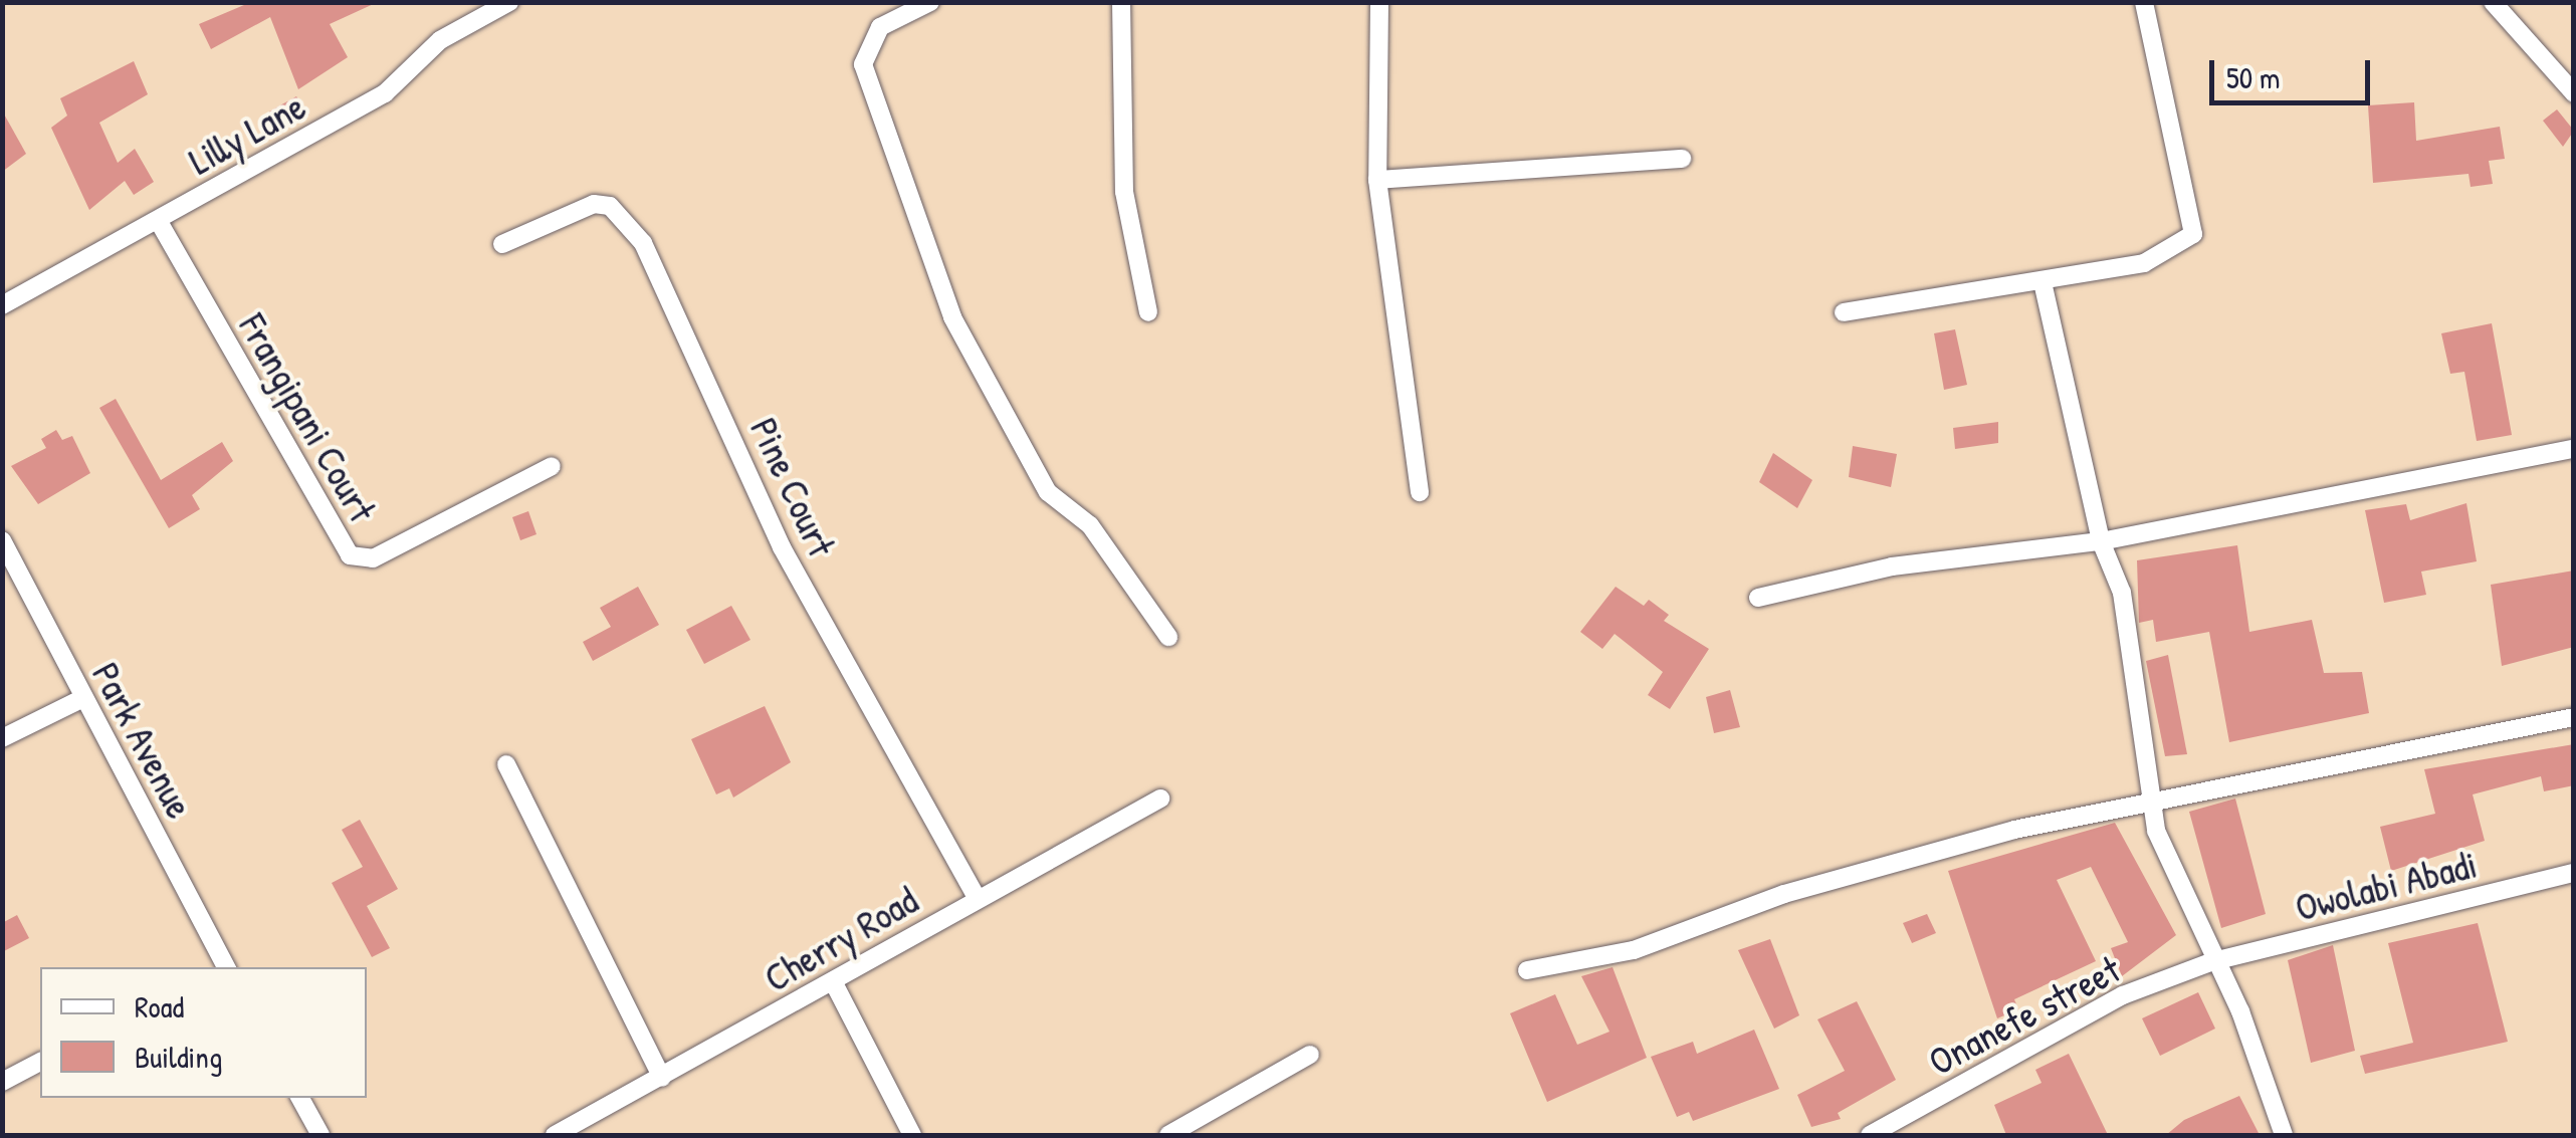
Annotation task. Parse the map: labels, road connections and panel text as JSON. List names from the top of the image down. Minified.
{"streets":{"street":["Lilly Lane","Frangipani Court","Pine Court","Park Avenue","Owolabi Abadi","Cherry Road","Onanefe street"]},"crossings":[["Lilly Lane","Frangipani Court"],["Pine Court","Cherry Road"],["Owolabi Abadi","Onanefe street"]],"legend":["Road","Building"],"scale_bar":"50 m"}
